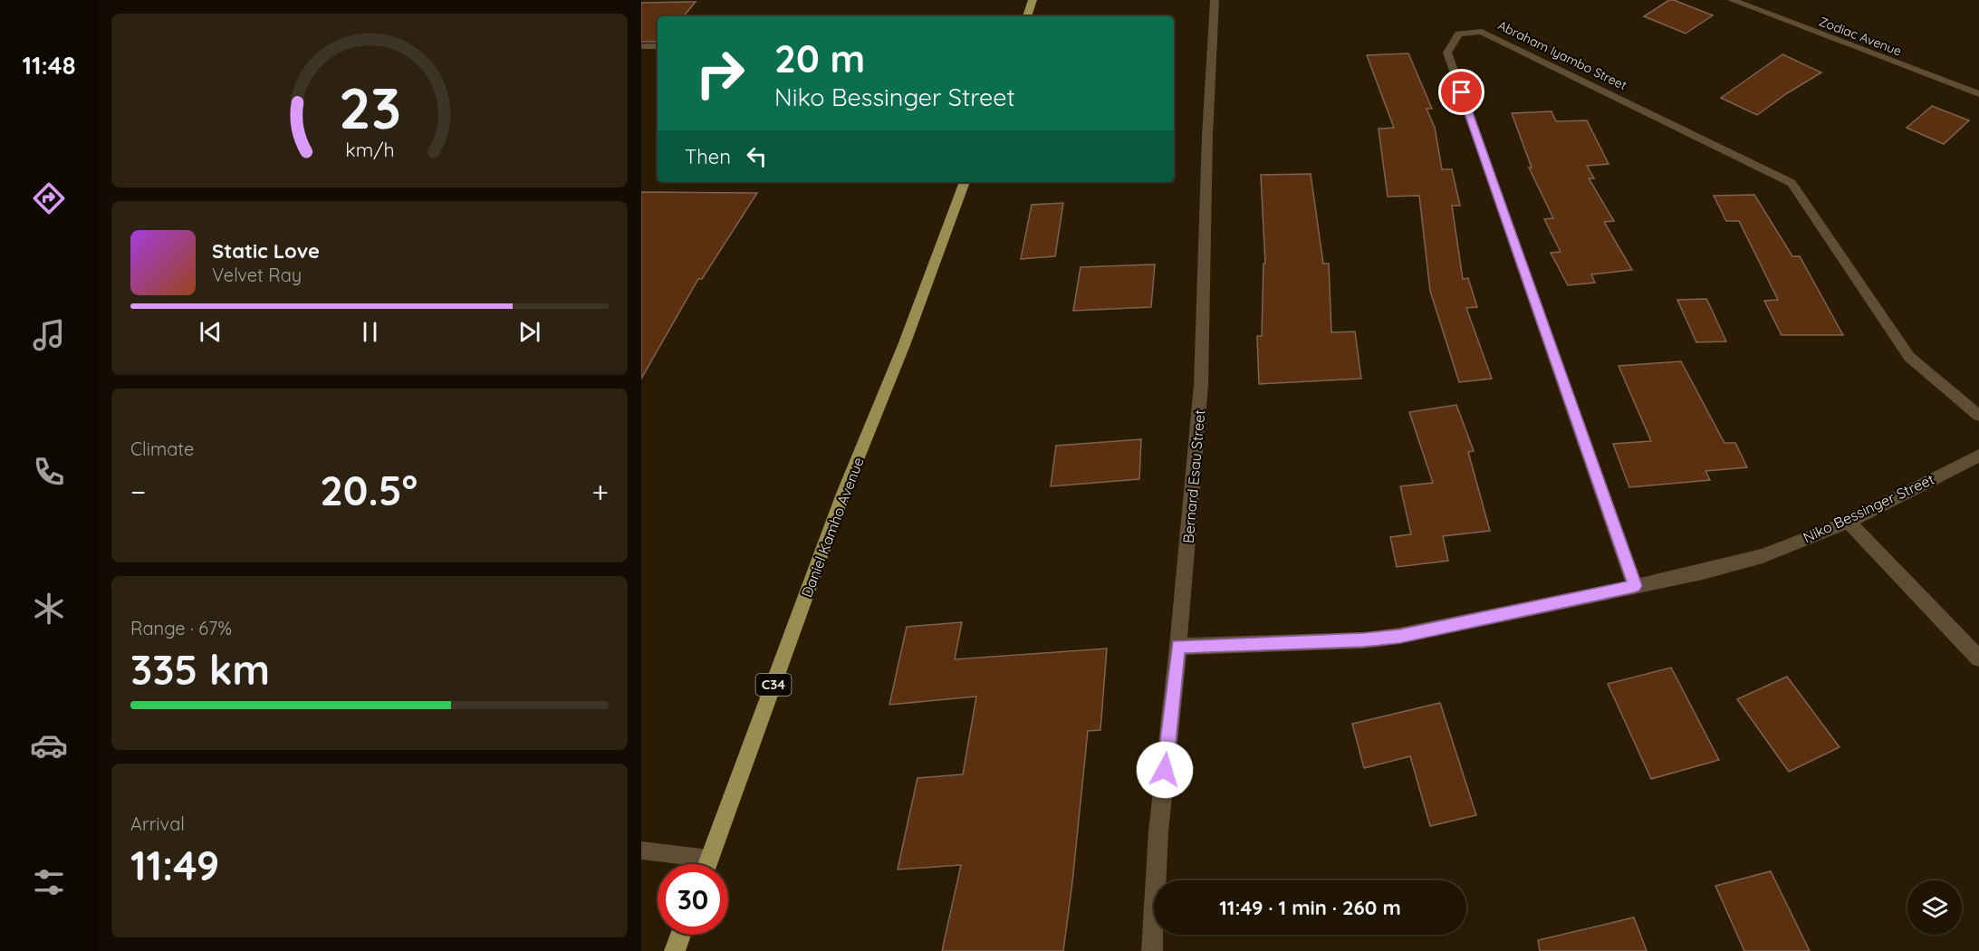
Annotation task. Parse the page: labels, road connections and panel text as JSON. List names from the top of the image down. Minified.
{"streets":{"main road":["Daniel Kamho Avenue","C34"],"street":["Zodiac Avenue","Abraham Iyambo Street","Bernard Esau Street","Niko Bessinger Street"]},"crossings":[["Abraham Iyambo Street","Niko Bessinger Street"],["Bernard Esau Street","Niko Bessinger Street"]],"page":{"tabs":"11:48","turn":["20 m","Niko Bessinger Street"],"then":"Then","song":["Static Love","Velvet Ray"],"tile":["Climate",["Range · 67%","335 km"],["Arrival","11:49"]],"heat":["−","20.5°","+"],"limit":"30","trip":"11:49 · 1 min · 260 m","gauge":["23","km/h"]}}
